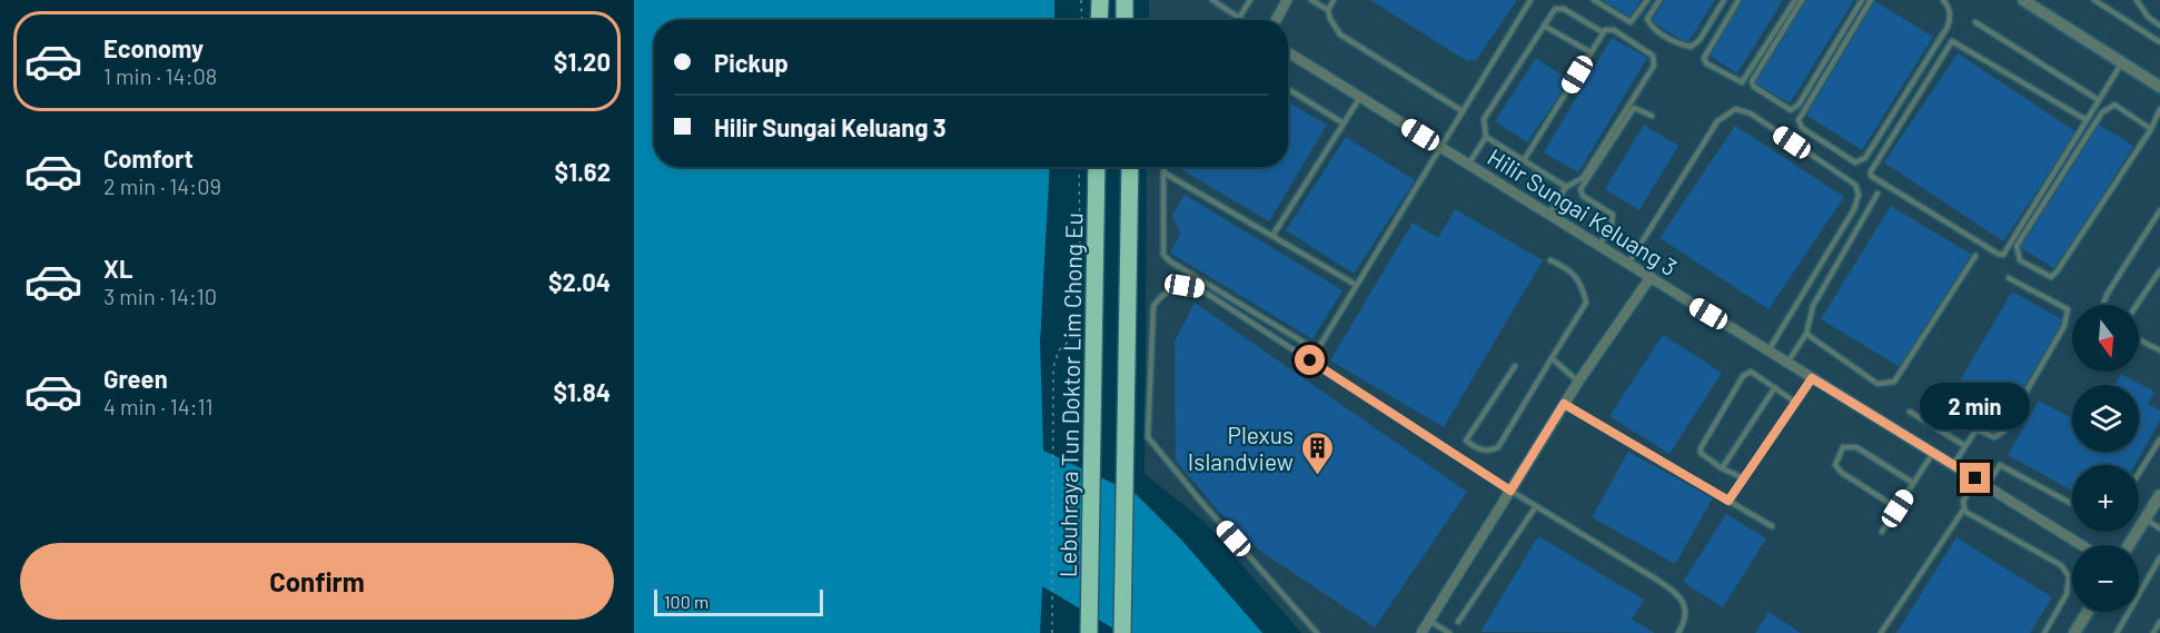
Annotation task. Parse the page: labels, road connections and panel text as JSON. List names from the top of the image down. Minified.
{"streets":{"highway":["Lebuhraya Tun Doktor Lim Chong Eu"],"street":["Hilir Sungai Keluang 3"]},"places":{"building":["Plexus Islandview"]},"scale_bar":"100 m","north":"bottom","page":{"list":[{"name":"Economy","note":"1 min · 14:08","value":"$1.20"},{"name":"Comfort","note":"2 min · 14:09","value":"$1.62"},{"name":"XL","note":"3 min · 14:10","value":"$2.04"},{"name":"Green","note":"4 min · 14:11","value":"$1.84"}],"banner":["Pickup","Hilir Sungai Keluang 3"],"map_buttons":["+","−"],"bubble":"2 min","buttons":"Confirm","scale":"100 m"}}
